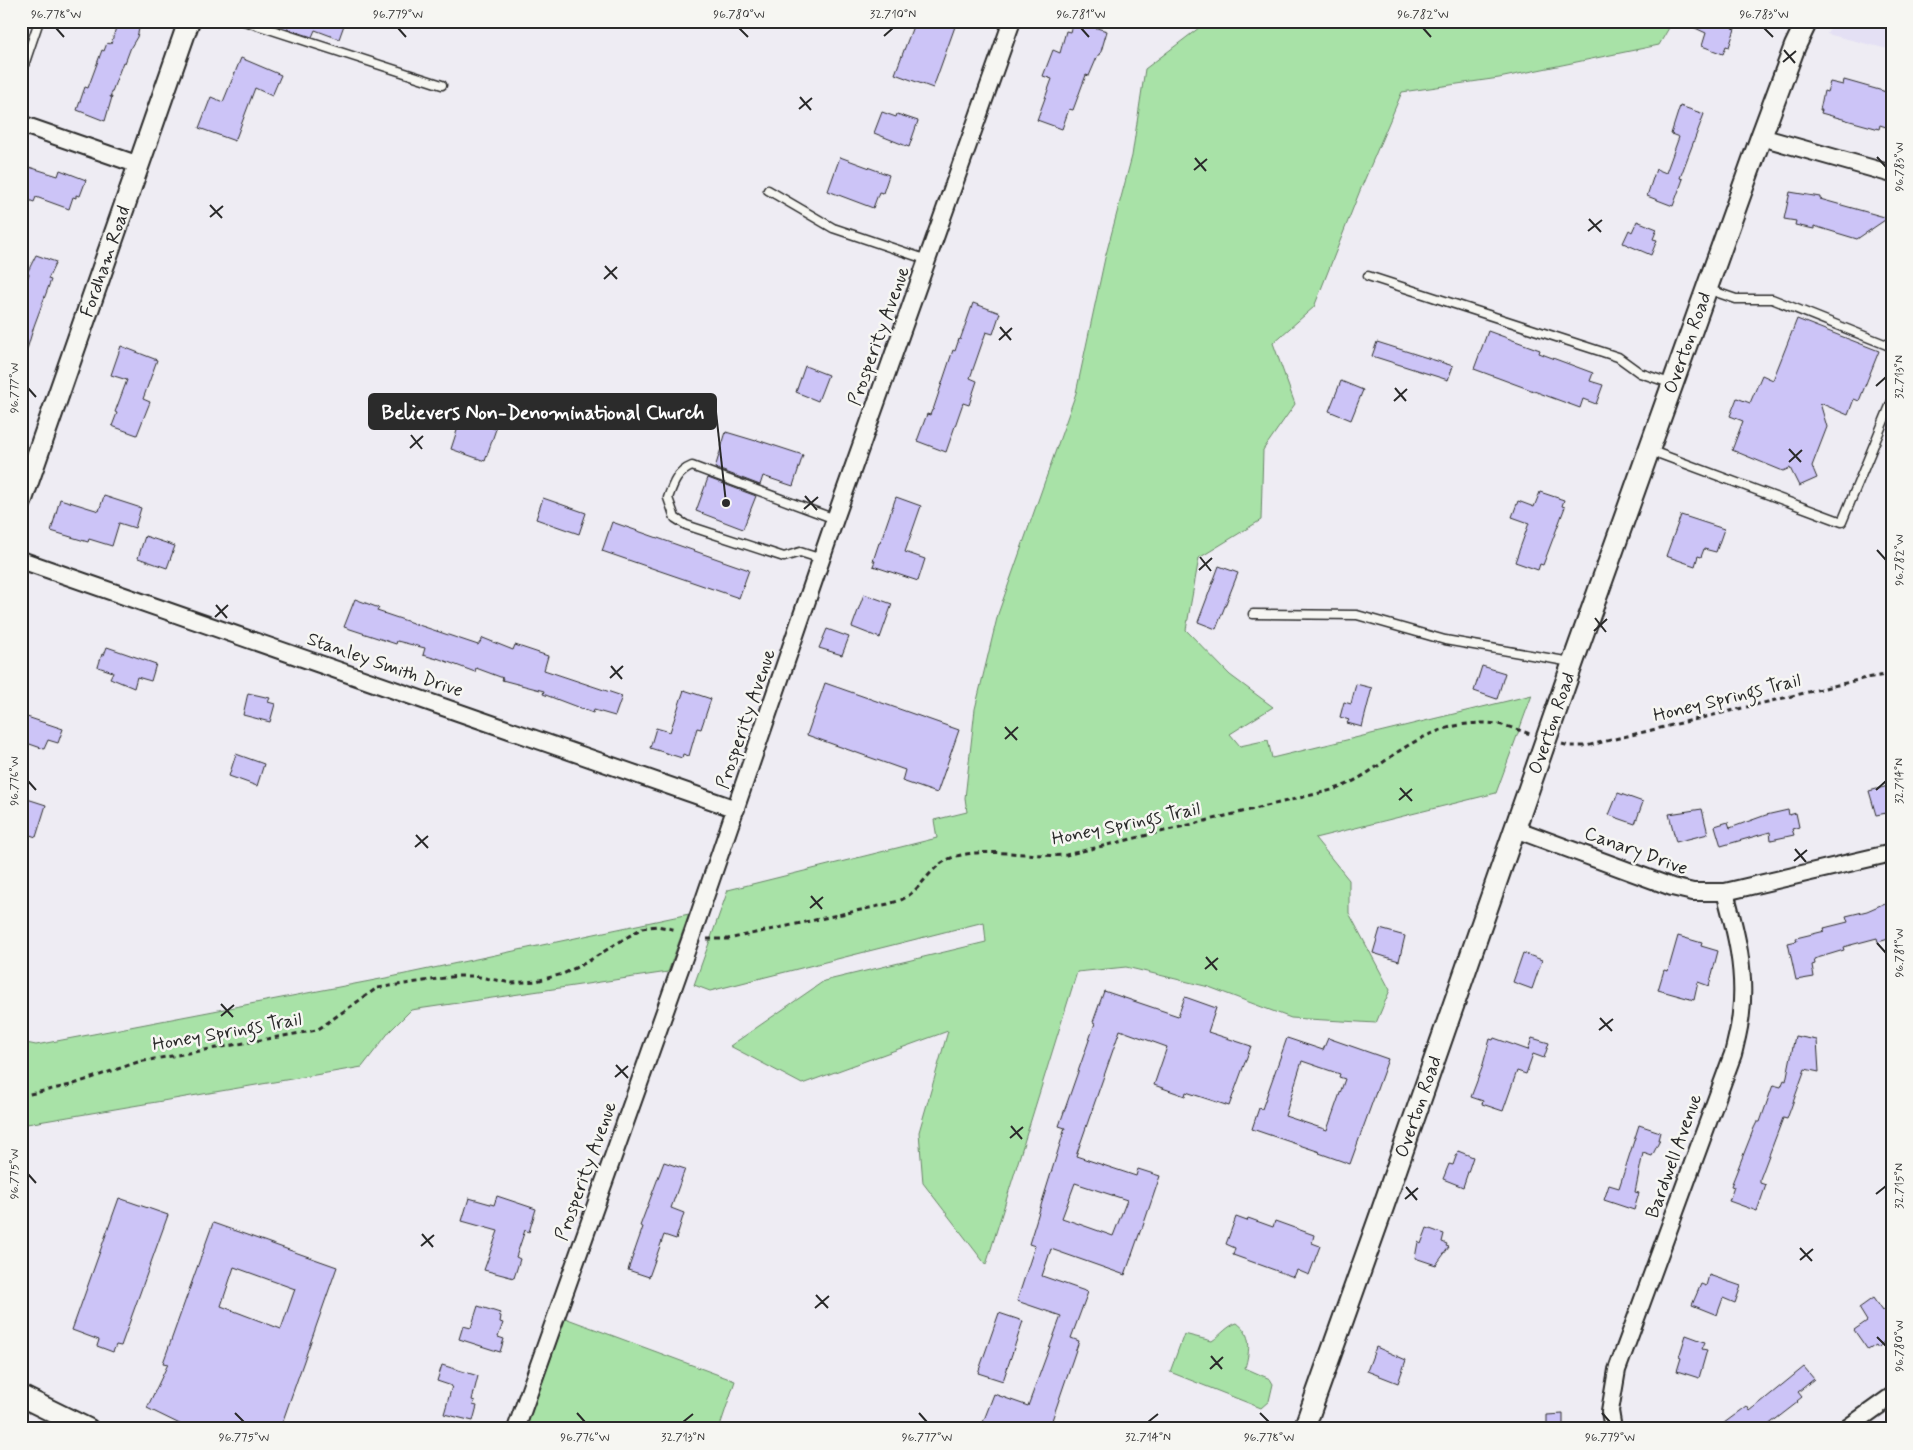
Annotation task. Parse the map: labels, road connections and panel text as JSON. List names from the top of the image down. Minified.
{"streets":{"street":["Fordham Road","Prosperity Avenue","Overton Road","Stanley Smith Drive","Canary Drive","Bardwell Avenue"],"path":["Honey Springs Trail"]},"crossings":[["Prosperity Avenue","Stanley Smith Drive"],["Overton Road","Canary Drive"],["Canary Drive","Bardwell Avenue"]],"places":["Believers Non-Denominational Church"],"coordinates":["96.778°W","96.779°W","96.780°W","32.710°N","96.781°W","96.782°W","96.783°W","32.713°N","96.777°W","96.776°W","32.714°N","96.775°W","32.715°N"]}
